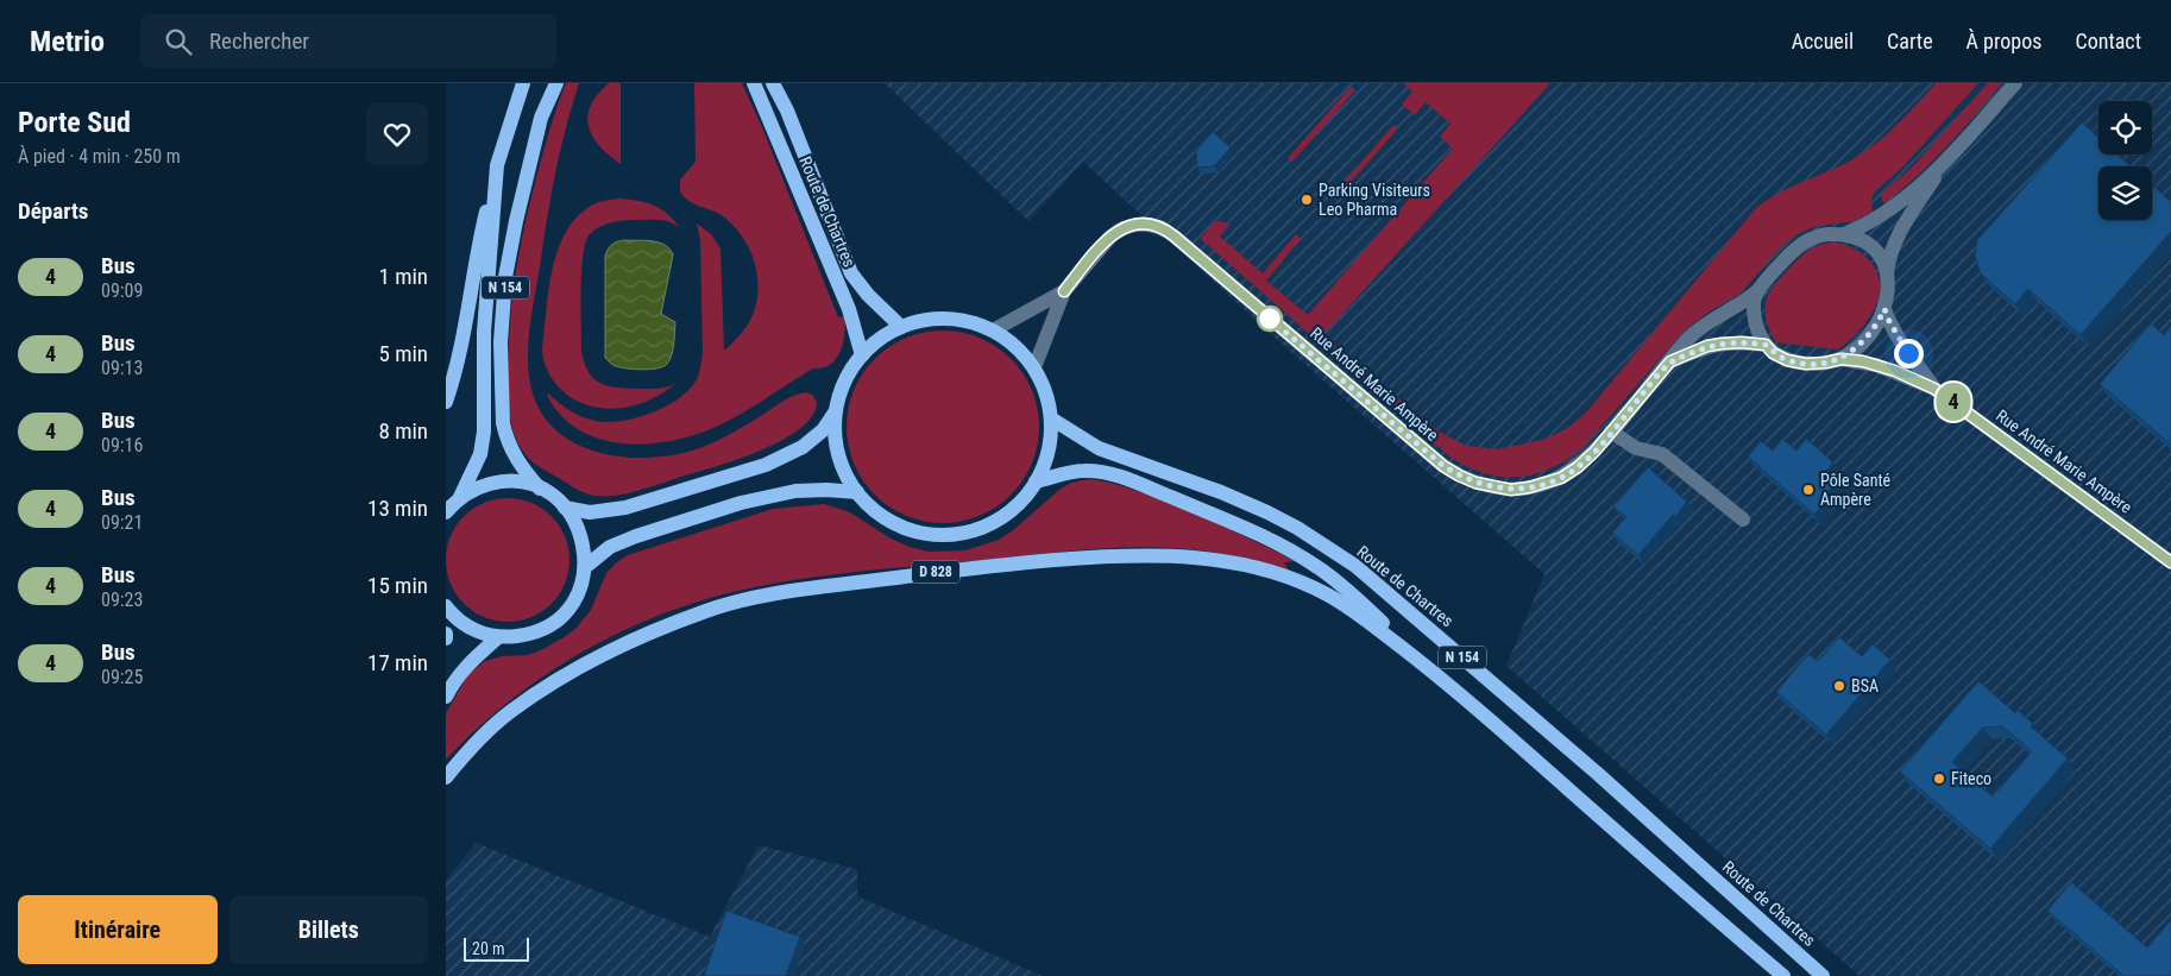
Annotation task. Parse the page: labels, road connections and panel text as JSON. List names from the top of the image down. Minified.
{"streets":{"main road":["Route de Chartres","N 154","D 828"],"street":["Rue André Marie Ampère"]},"crossings":[["N 154","D 828"]],"places":["Parking Visiteurs Leo Pharma","Pôle Santé Ampère","BSA","Fiteco"],"lines":["bus line 4"],"scale_bar":"20 m","page":{"header":"Metrio","search":"Rechercher","nav":["Accueil","Carte","À propos","Contact"],"heading":[["Porte Sud","À pied · 4 min · 250 m"],"Départs"],"on_map":"4","list":[{"mark":"4","name":"Bus","note":"09:09","value":"1 min"},{"mark":"4","name":"Bus","note":"09:13","value":"5 min"},{"mark":"4","name":"Bus","note":"09:16","value":"8 min"},{"mark":"4","name":"Bus","note":"09:21","value":"13 min"},{"mark":"4","name":"Bus","note":"09:23","value":"15 min"},{"mark":"4","name":"Bus","note":"09:25","value":"17 min"}],"buttons":["Itinéraire","Billets"],"scale":"20 m"}}
